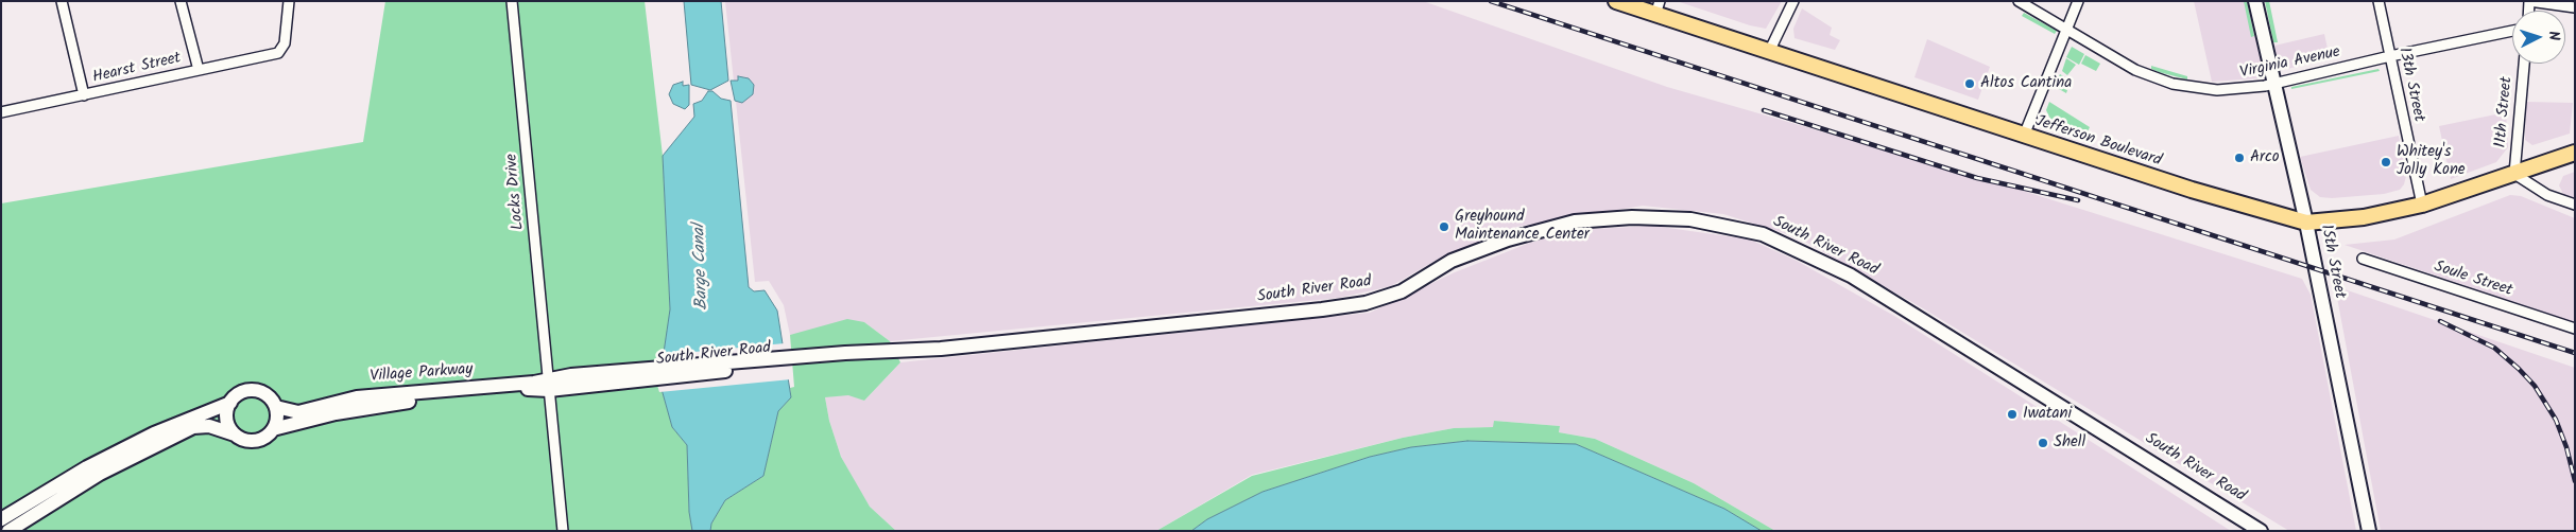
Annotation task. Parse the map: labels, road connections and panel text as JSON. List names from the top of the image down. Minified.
{"streets":{"main road":["Jefferson Boulevard"],"street":["Virginia Avenue","Hearst Street","13th Street","11th Street","Locks Drive","South River Road","15th Street","Soule Street","Village Parkway"]},"crossings":[["Virginia Avenue","13th Street"],["Virginia Avenue","15th Street"],["13th Street","Jefferson Boulevard"],["11th Street","Jefferson Boulevard"],["Jefferson Boulevard","15th Street"],["Locks Drive","South River Road"],["Locks Drive","Village Parkway"],["South River Road","Village Parkway"]],"water":["Barge Canal"],"places":["Altos Cantina","Arco","Whitey's Jolly Kone","Greyhound Maintenance Center","Iwatani","Shell"],"north":"right"}
